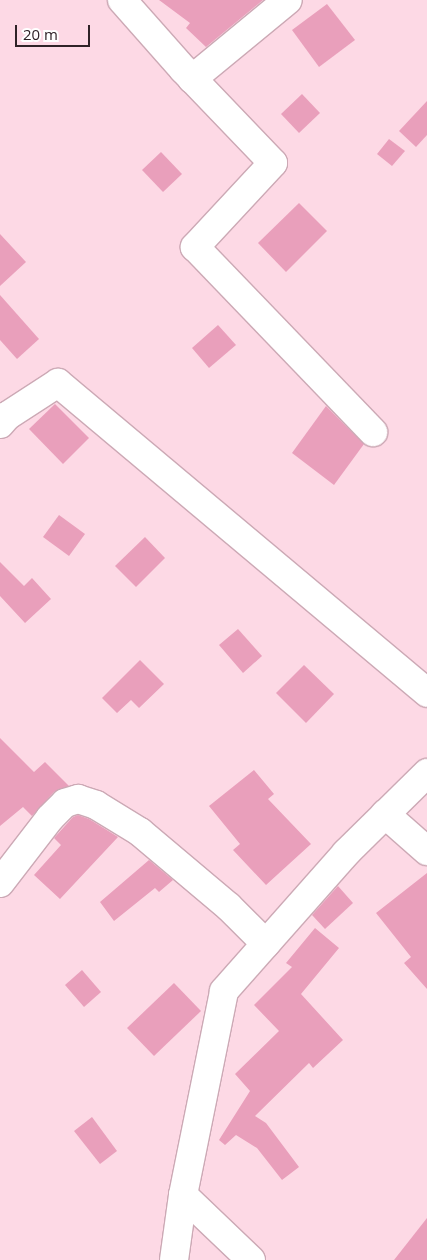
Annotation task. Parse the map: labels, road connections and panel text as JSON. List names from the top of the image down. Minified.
{"scale_bar":"20 m"}
